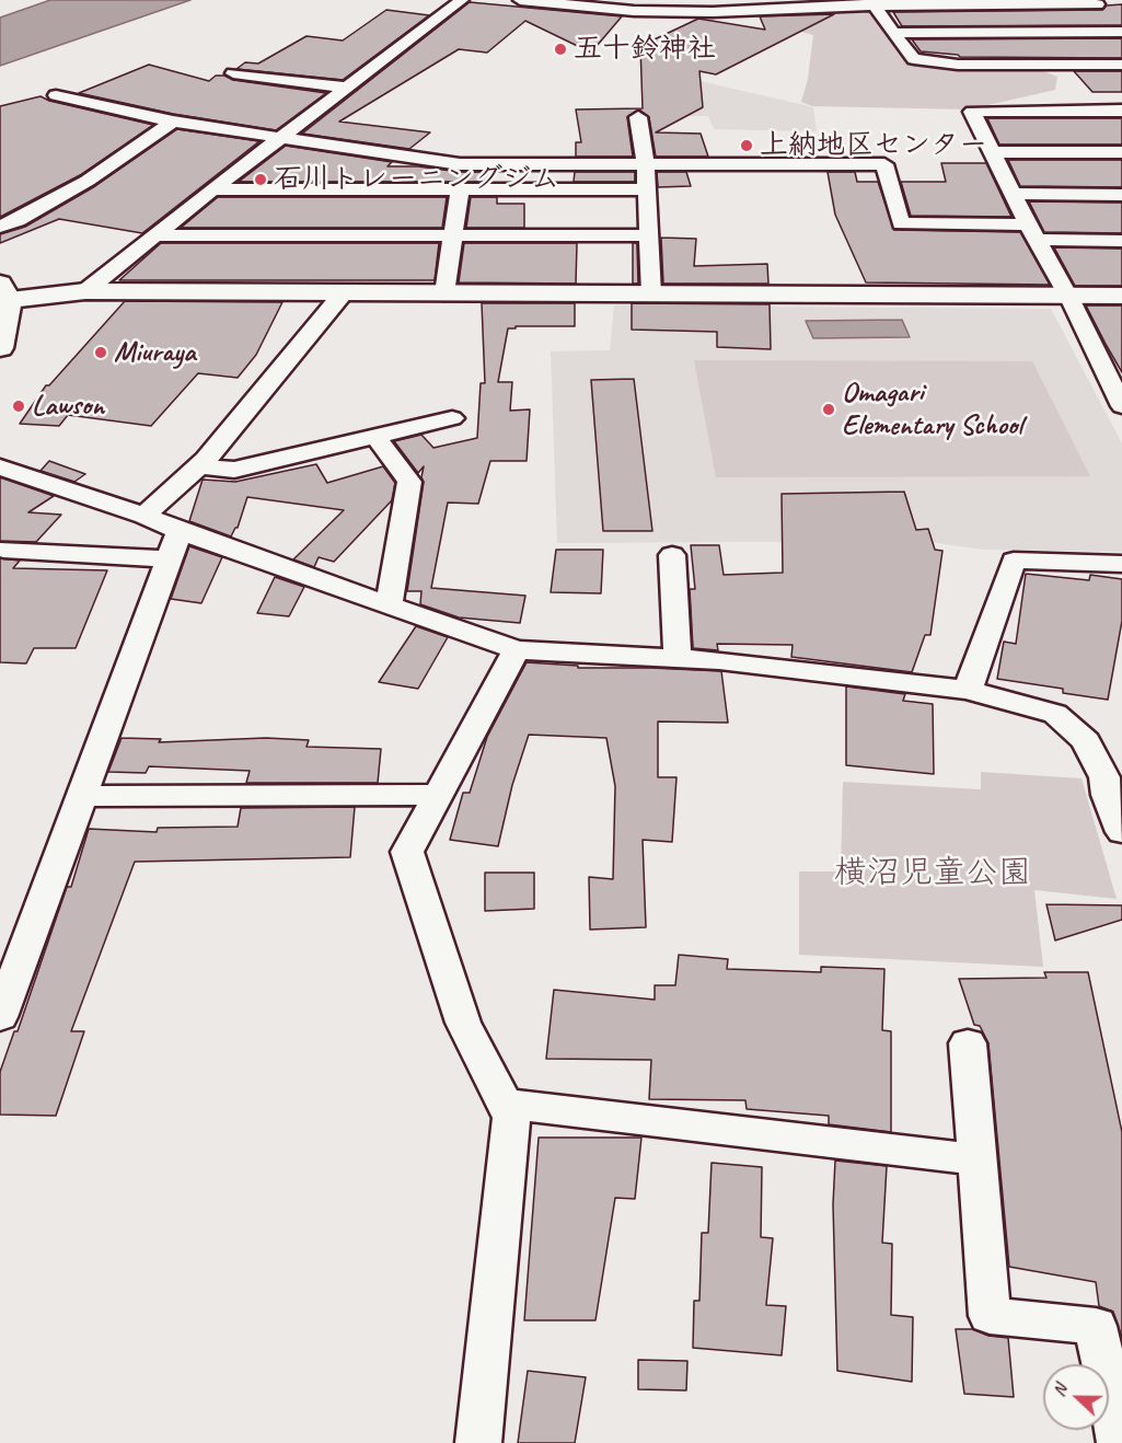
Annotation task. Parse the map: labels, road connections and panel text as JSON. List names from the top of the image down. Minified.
{"parks":["横沼児童公園"],"places":["五十鈴神社","上納地区センター","石川トレーニングジム","Miuraya","Lawson","Omagari Elementary School"],"north":"left"}
